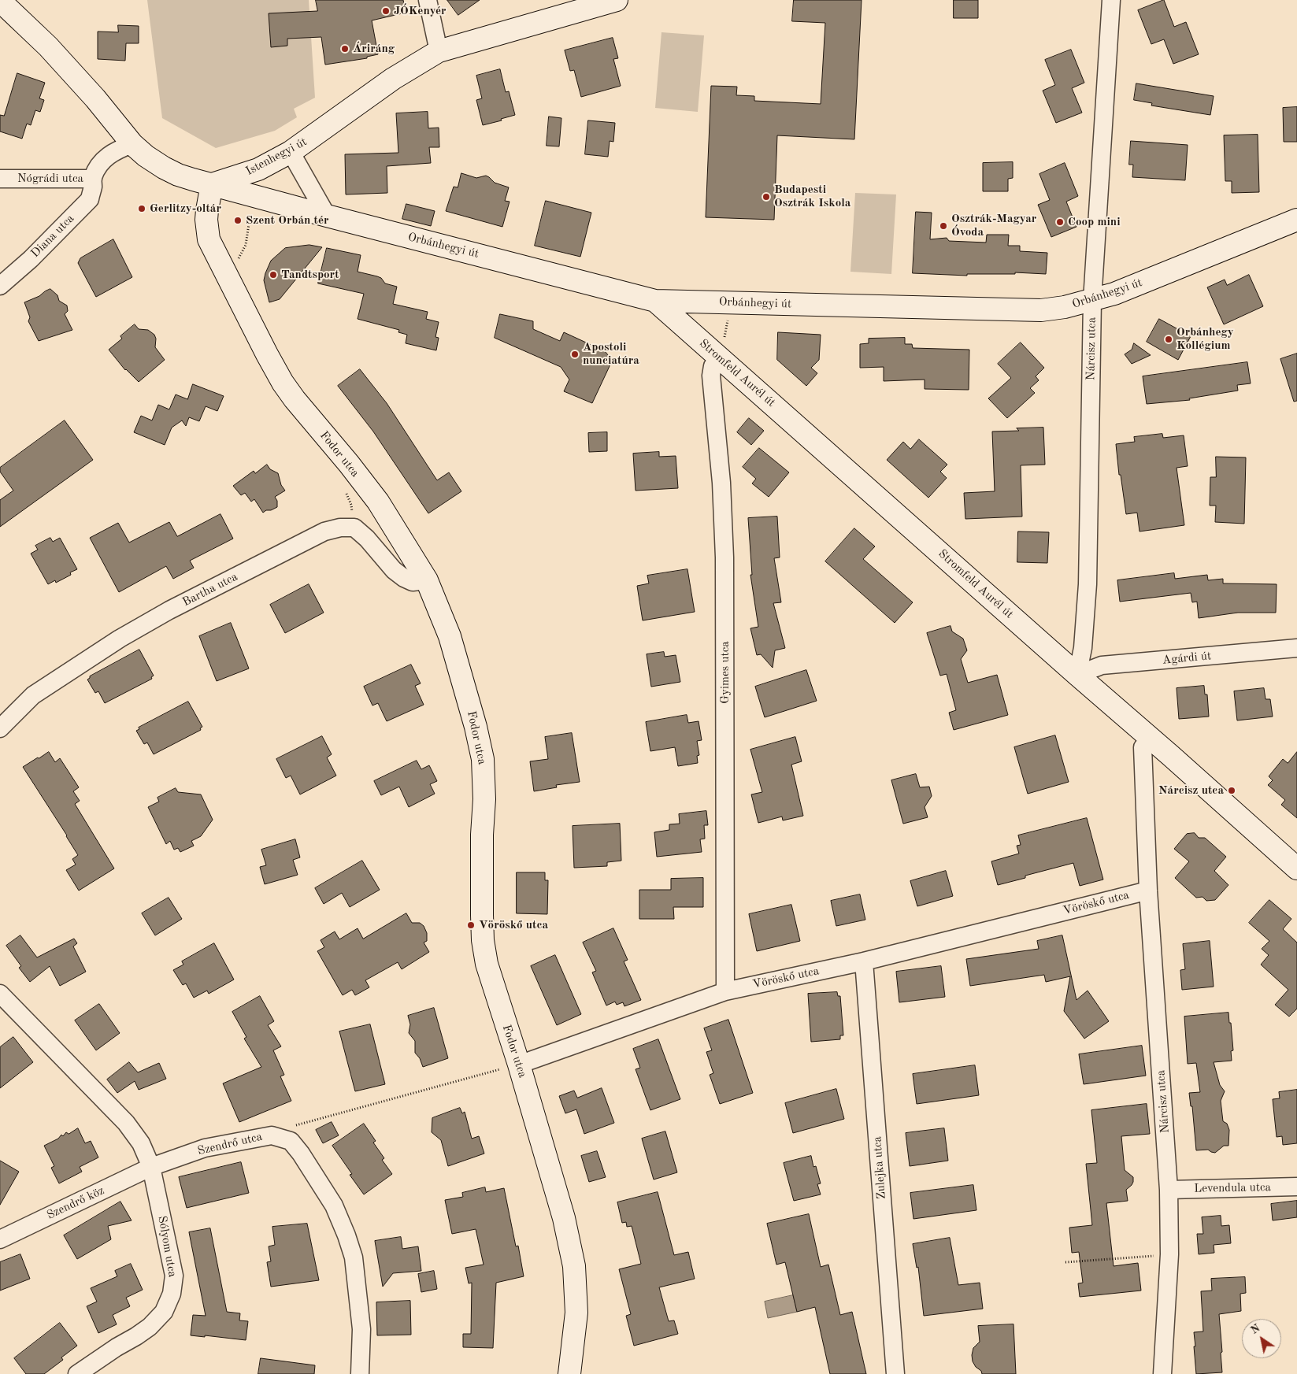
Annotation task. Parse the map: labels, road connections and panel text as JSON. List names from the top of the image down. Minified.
{"streets":{"street":["Istenhegyi út","Nógrádi utca","Diana utca","Orbánhegyi út","Nárcisz utca","Stromfeld Aurél út","Fodor utca","Bartha utca","Agárdi út","Gyimes utca","Vöröskő utca","Szendrő utca","Zulejka utca","Levendula utca","Szendrő köz","Sólyom utca"]},"crossings":[["Istenhegyi út","Orbánhegyi út"],["Istenhegyi út","Fodor utca"],["Nógrádi utca","Diana utca"],["Orbánhegyi út","Nárcisz utca"],["Orbánhegyi út","Stromfeld Aurél út"],["Orbánhegyi út","Fodor utca"],["Nárcisz utca","Stromfeld Aurél út"],["Nárcisz utca","Agárdi út"],["Nárcisz utca","Vöröskő utca"],["Nárcisz utca","Levendula utca"],["Stromfeld Aurél út","Agárdi út"],["Stromfeld Aurél út","Gyimes utca"],["Fodor utca","Bartha utca"],["Fodor utca","Vöröskő utca"],["Gyimes utca","Vöröskő utca"],["Vöröskő utca","Zulejka utca"],["Szendrő utca","Szendrő köz"],["Szendrő utca","Sólyom utca"],["Szendrő köz","Sólyom utca"]],"places":["JÓKenyér","Áriráng","Budapesti Osztrák Iskola","Gerlitzy-oltár","Szent Orbán tér","Coop mini","Osztrák-Magyar Óvoda","Tandtsport","Orbánhegy Kollégium","Apostoli nunciatúra","Nárcisz utca","Vöröskő utca"],"north":"top left"}
